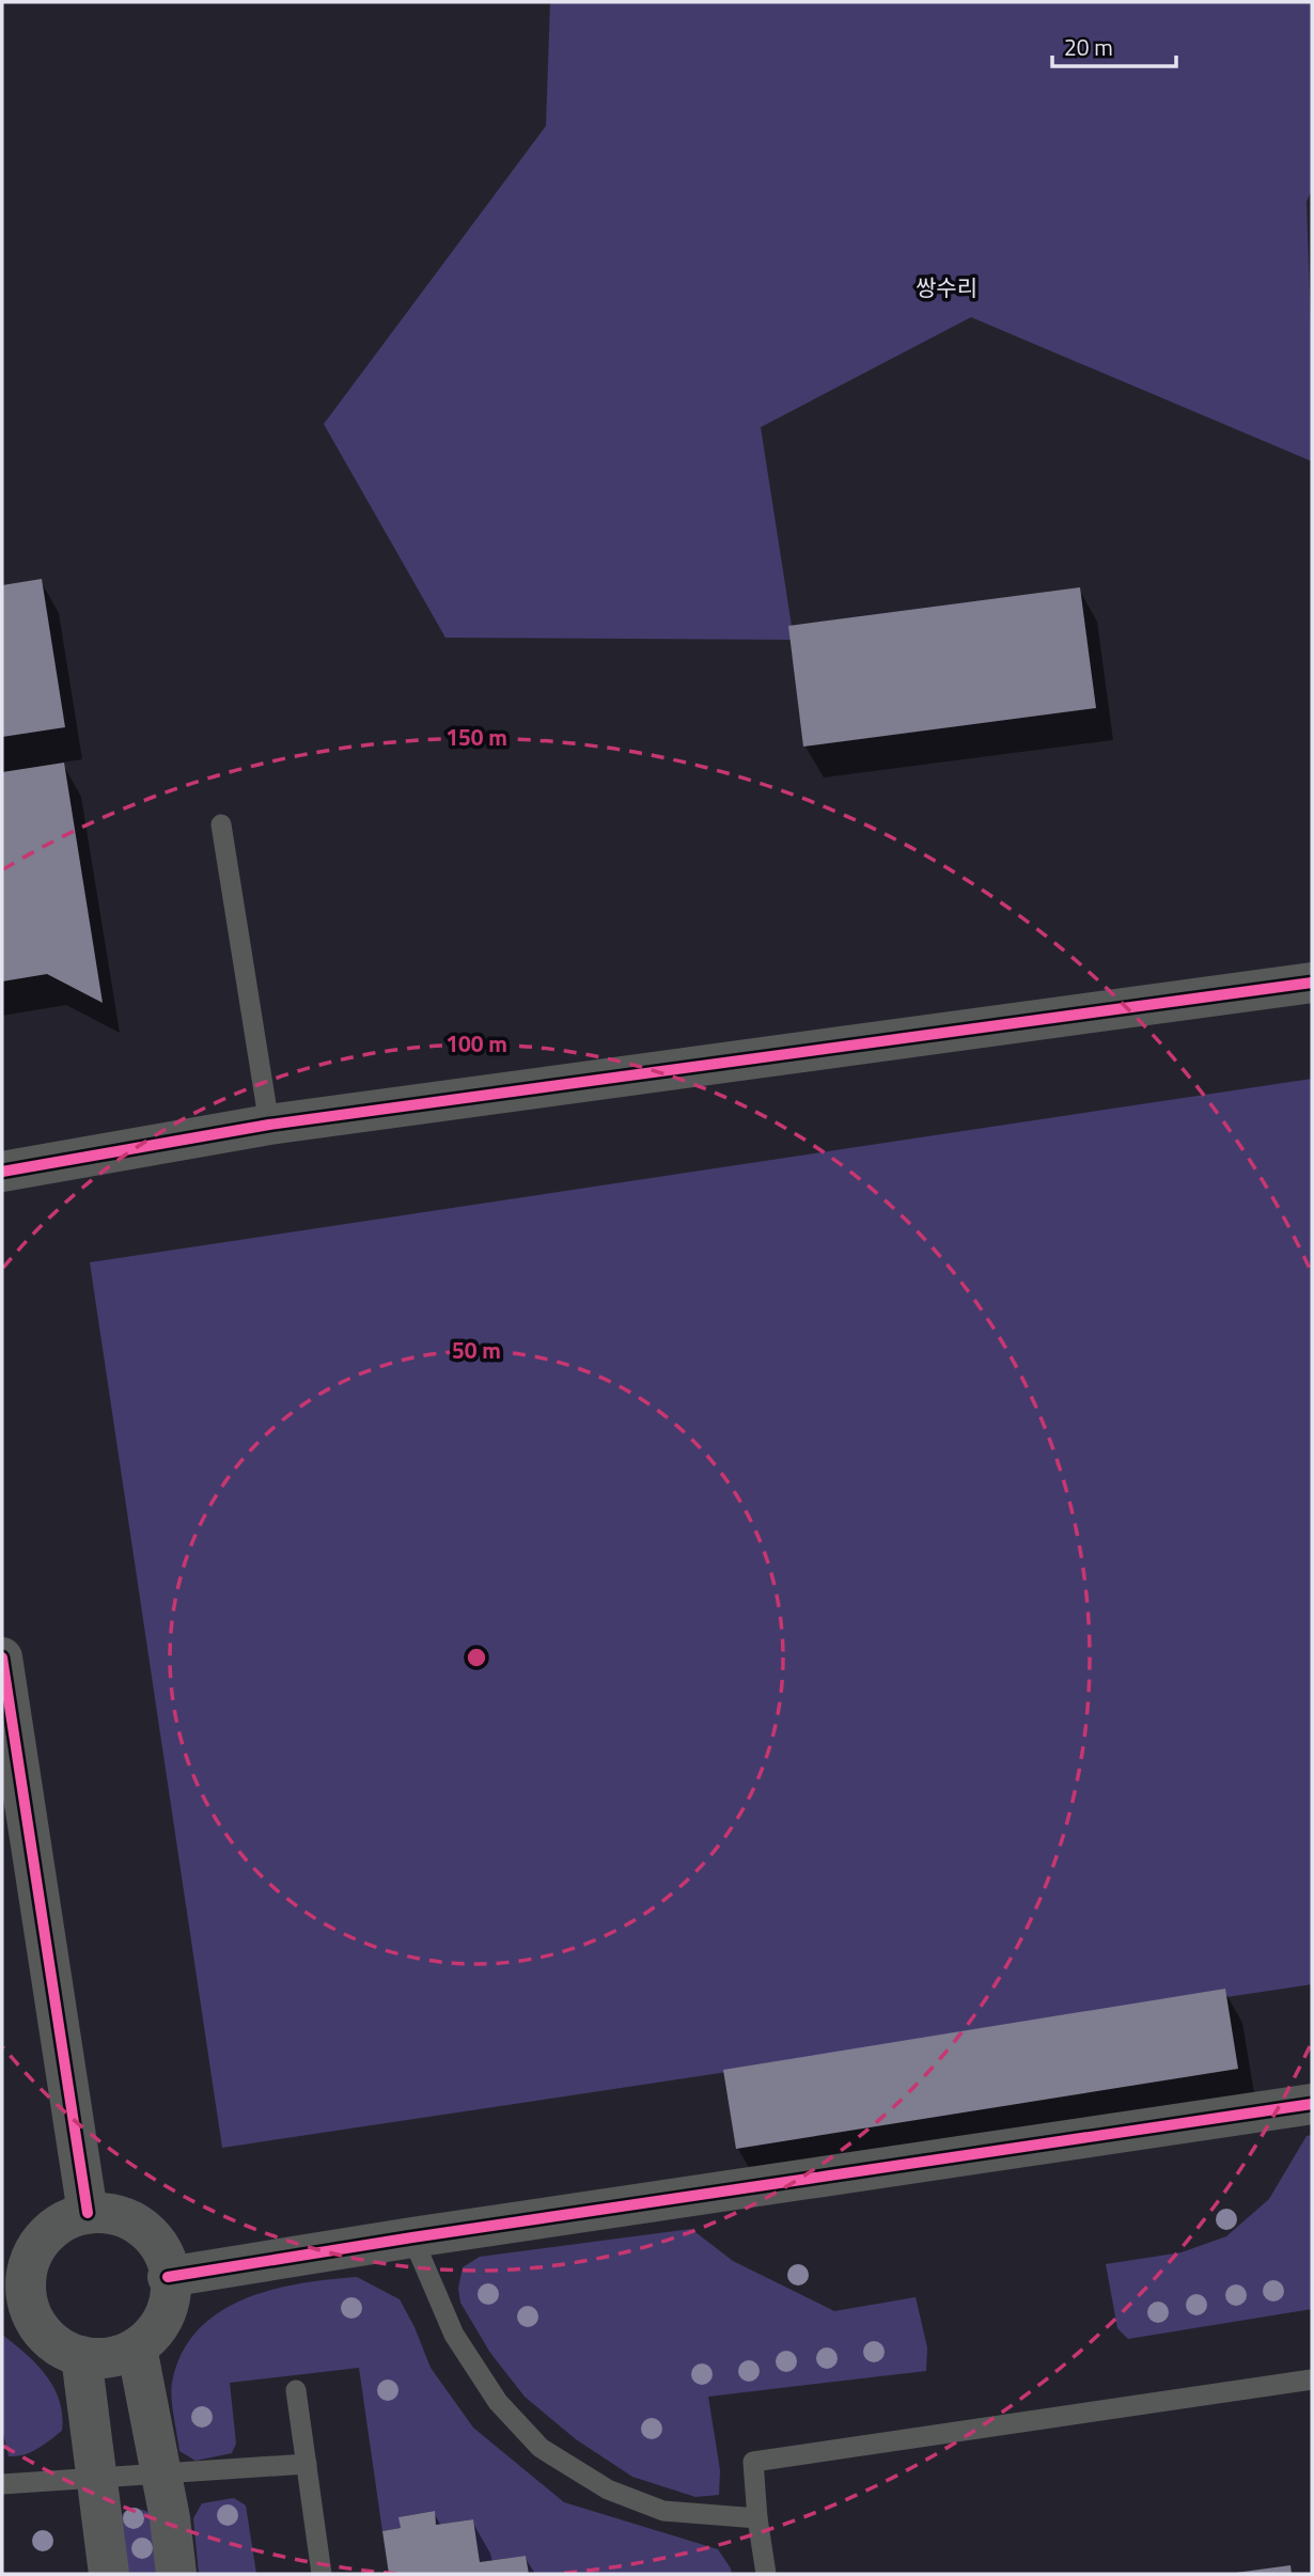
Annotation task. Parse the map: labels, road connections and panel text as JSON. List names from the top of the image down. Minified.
{"districts":["쌍수리"],"scale_bar":"20 m","rings":["150 m","100 m","50 m"]}
